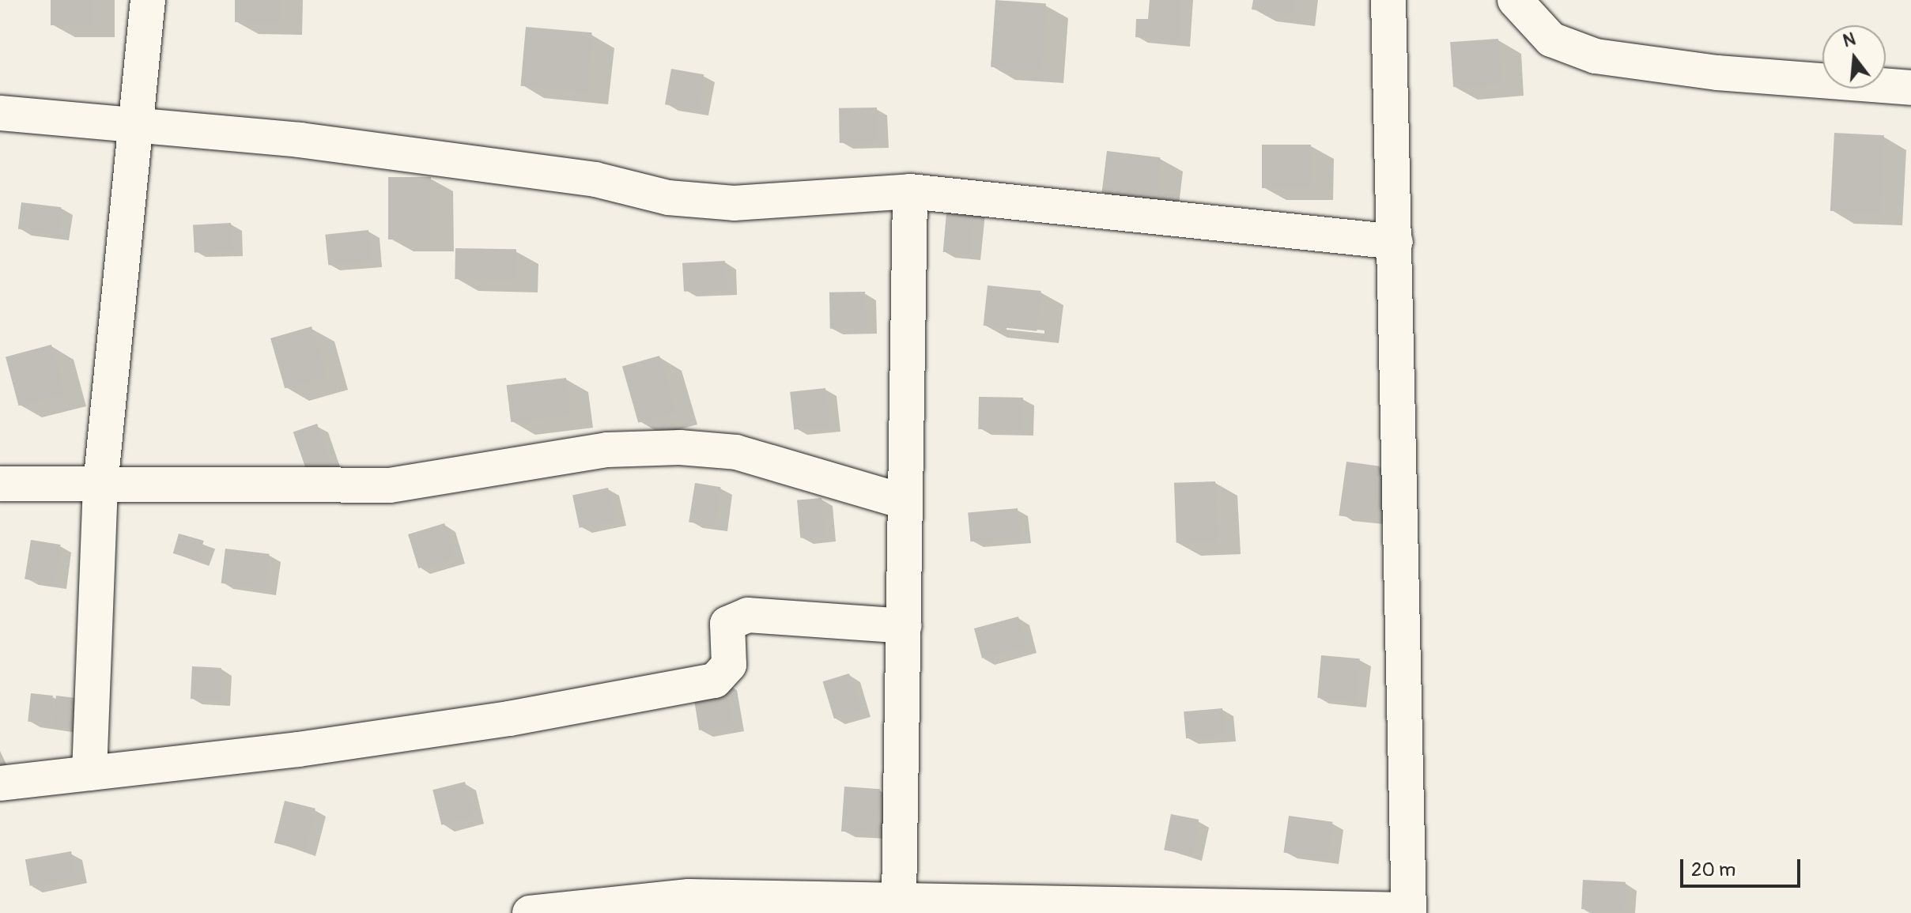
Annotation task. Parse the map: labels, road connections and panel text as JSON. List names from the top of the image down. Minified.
{"scale_bar":"20 m","north":"top"}
